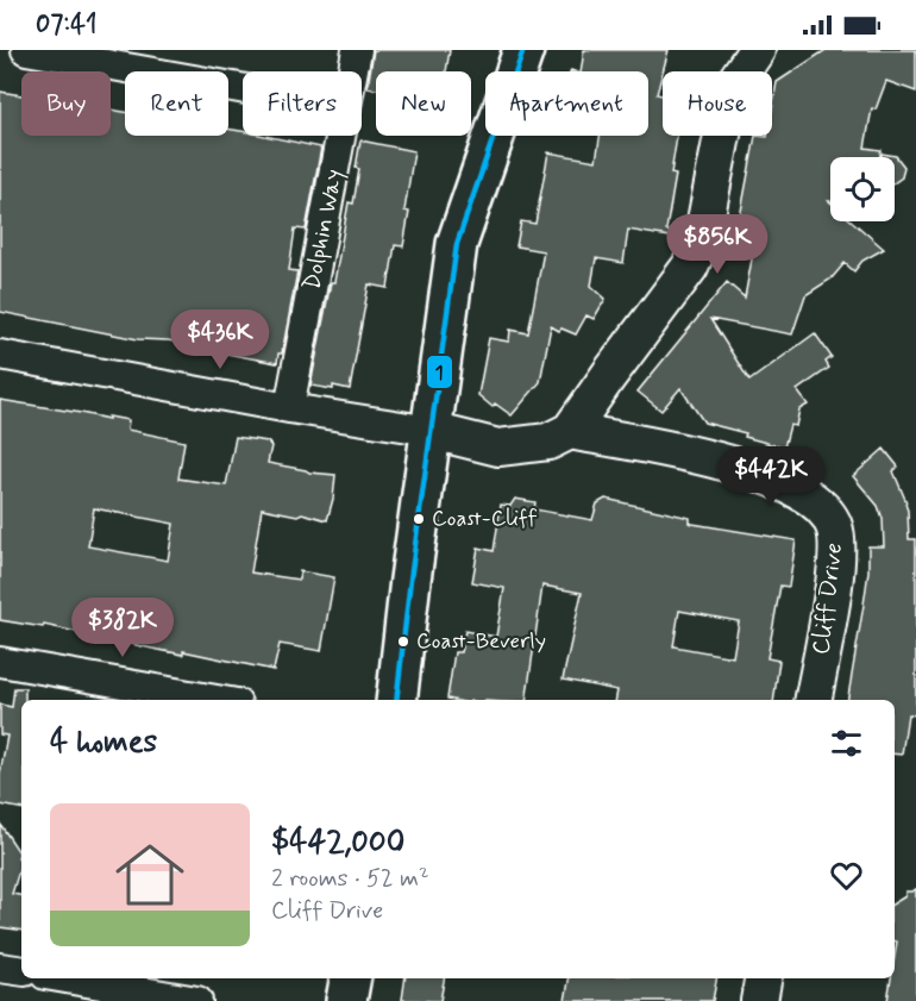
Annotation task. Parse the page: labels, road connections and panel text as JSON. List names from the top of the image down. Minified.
{"streets":{"street":["Dolphin Way","Cliff Drive"]},"places":["Coast-Cliff","Coast-Beverly"],"lines":["transit line 1"],"page":{"status":"07:41","chip":["Buy","Rent","Filters","New","Apartment","House"],"price":["$856K","$436K","$442K","$382K"],"heading":"4 homes","list":[{"name":"$442,000","note":"2 rooms · 52 m² · Cliff Drive"}]}}
